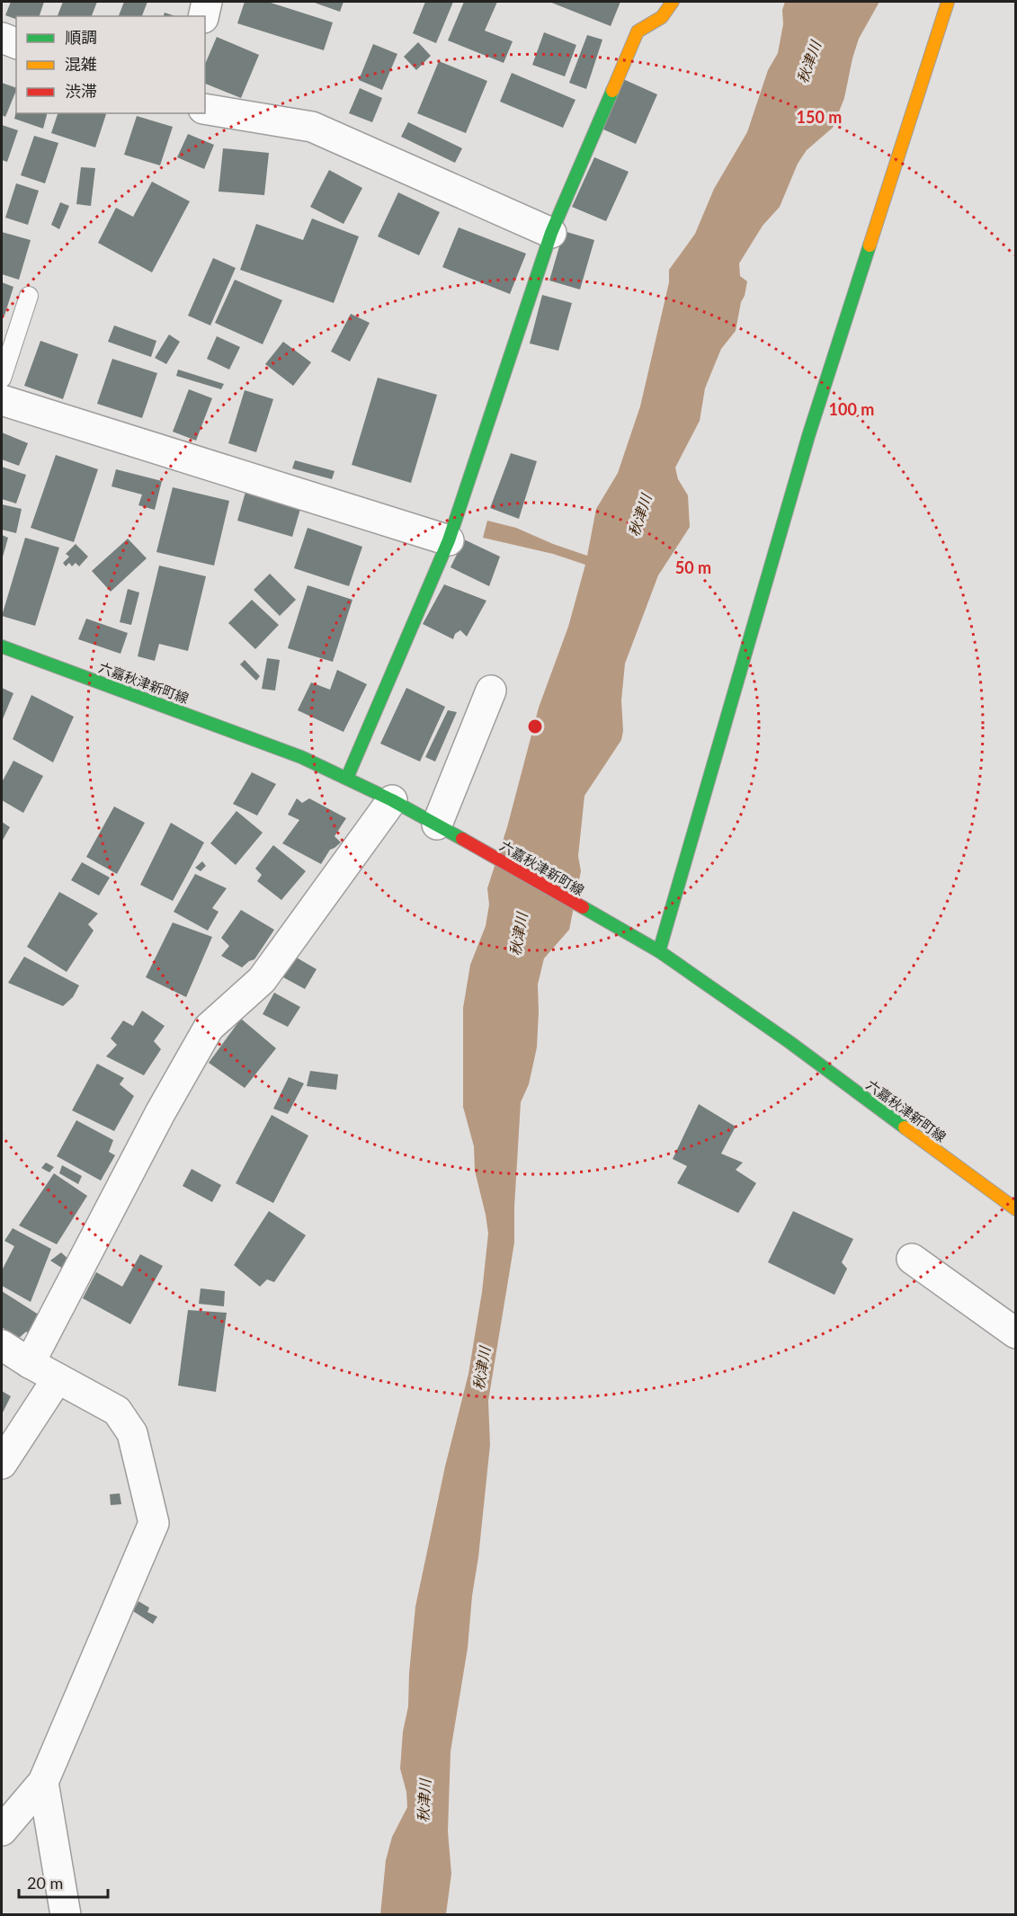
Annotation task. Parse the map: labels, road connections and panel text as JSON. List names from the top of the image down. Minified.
{"streets":{"street":["六嘉秋津新町線"]},"water":["秋津川"],"legend":["順調","混雑","渋滞"],"scale_bar":"20 m","rings":["150 m","100 m","50 m"]}
